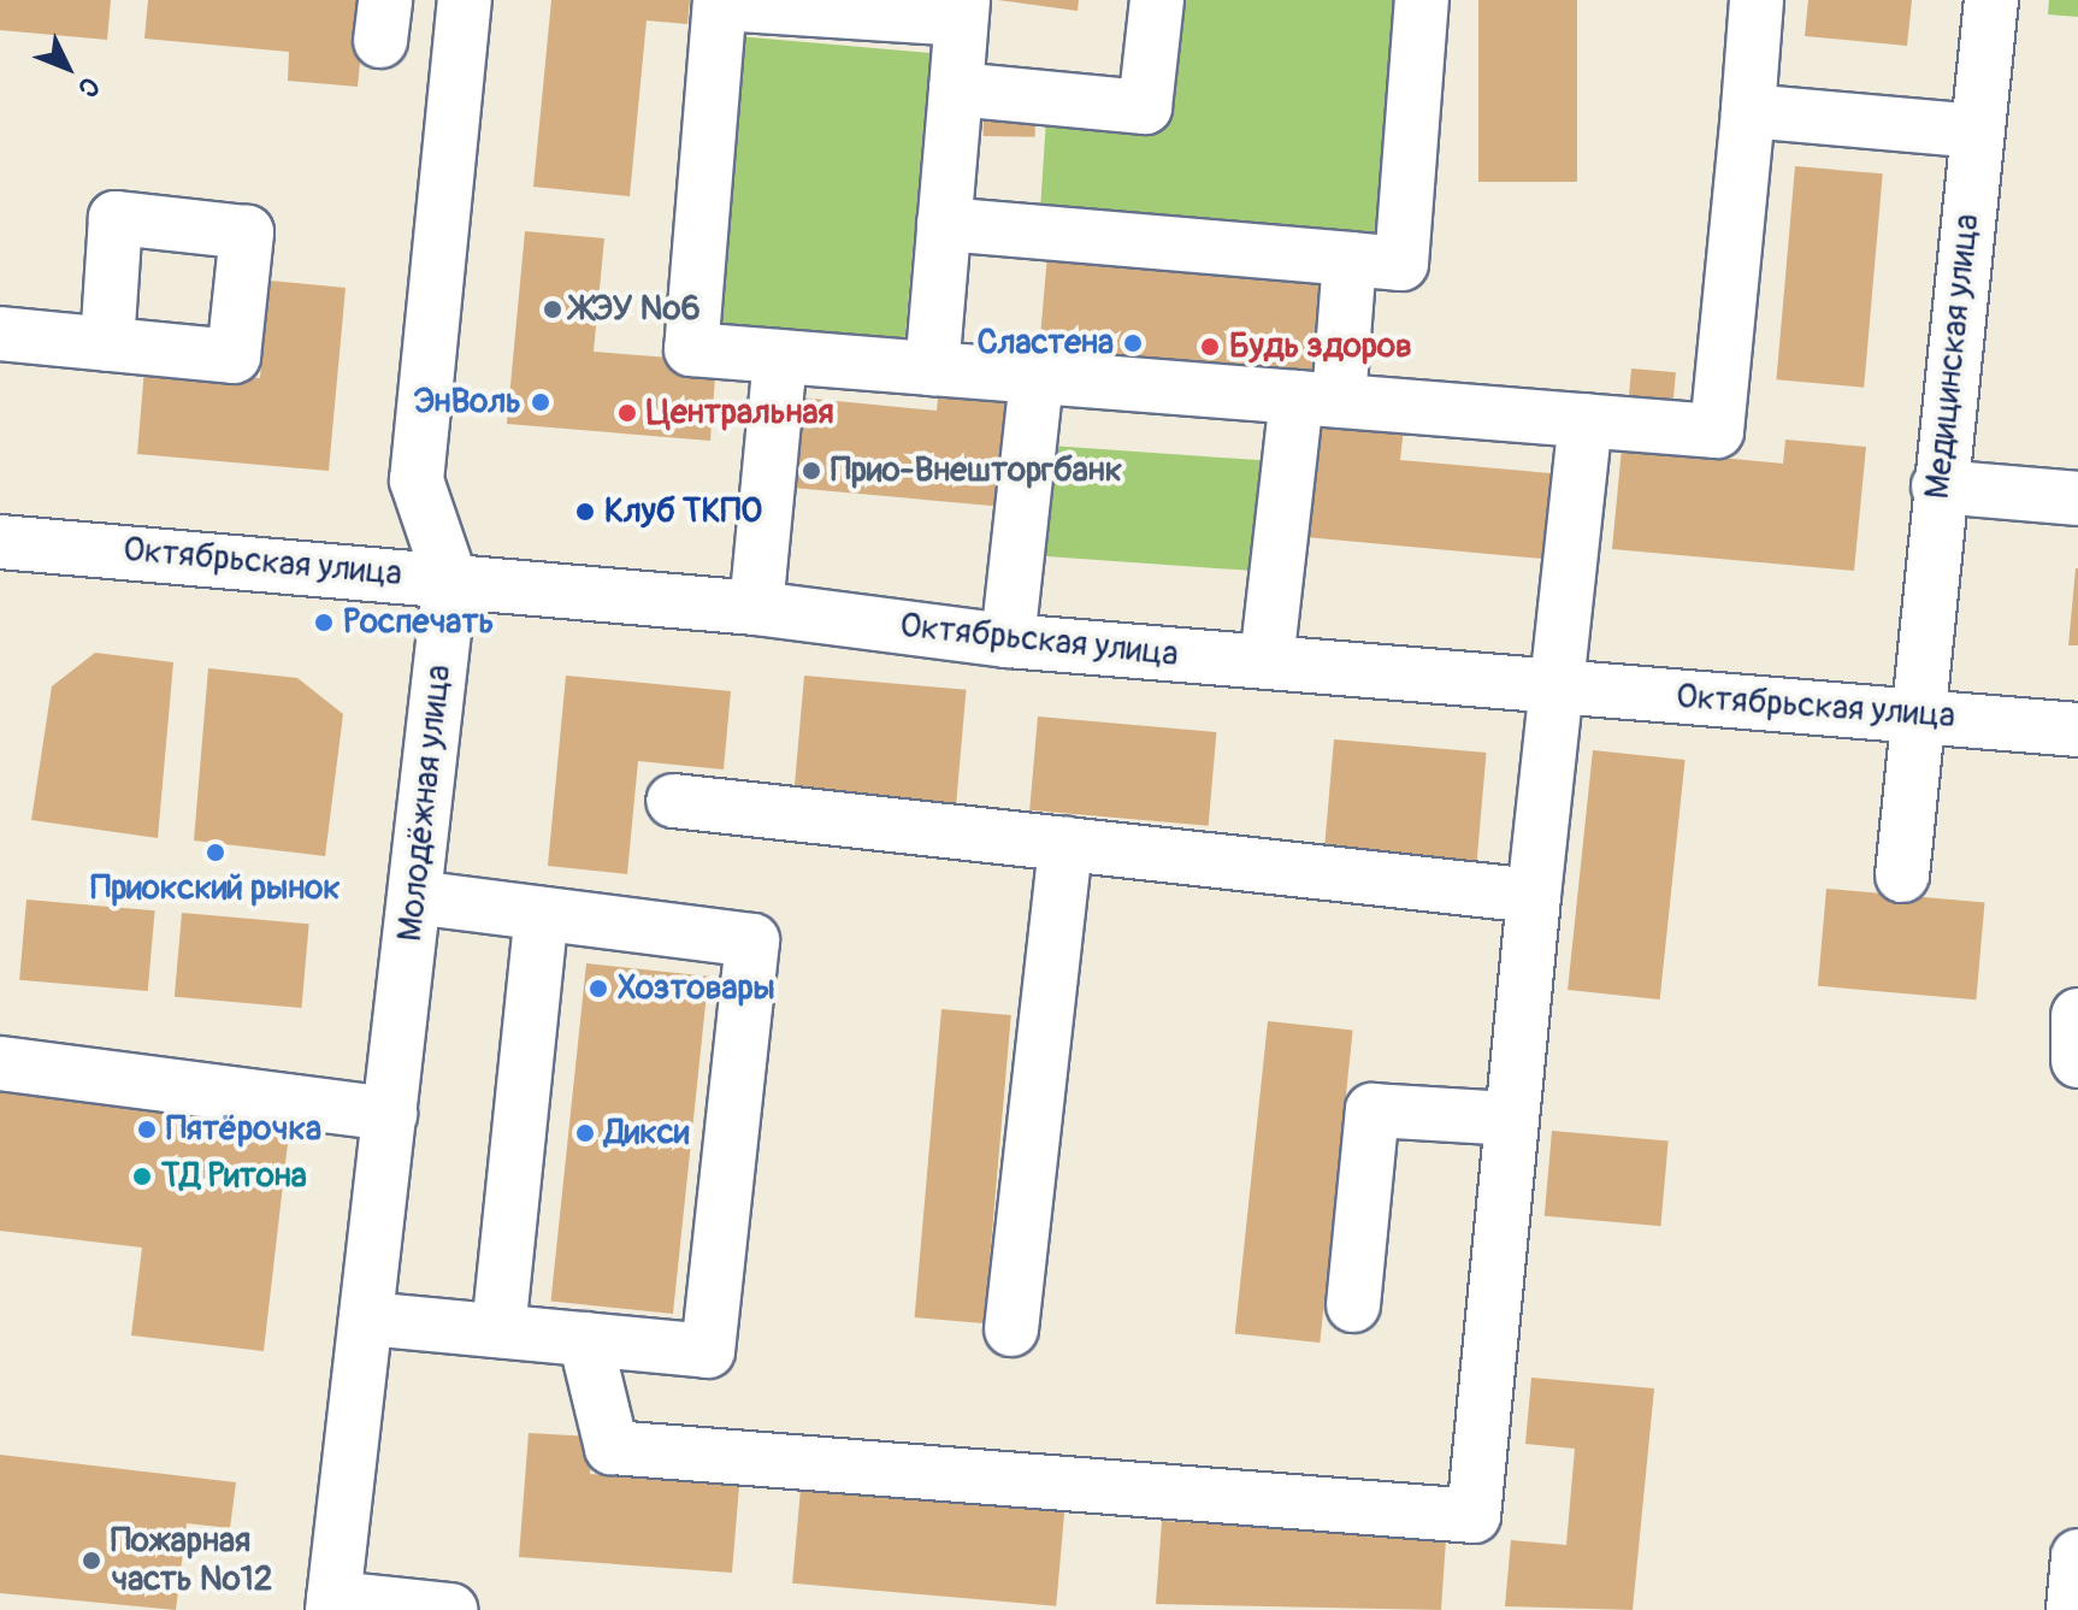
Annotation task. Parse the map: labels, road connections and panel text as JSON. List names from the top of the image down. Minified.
{"streets":{"street":["Медицинская улица","Октябрьская улица","Молодёжная улица"]},"crossings":[["Медицинская улица","Октябрьская улица"],["Октябрьская улица","Молодёжная улица"]],"places":["ЖЭУ №6","Сластена","Будь здоров","ЭнВоль","Центральная","Прио-Внешторгбанк","Клуб ТКПО","Роспечать","Приокский рынок","Хозтовары","Пятёрочка","Дикси","ТД Ритона","Пожарная часть №12"],"north":"bottom right"}
